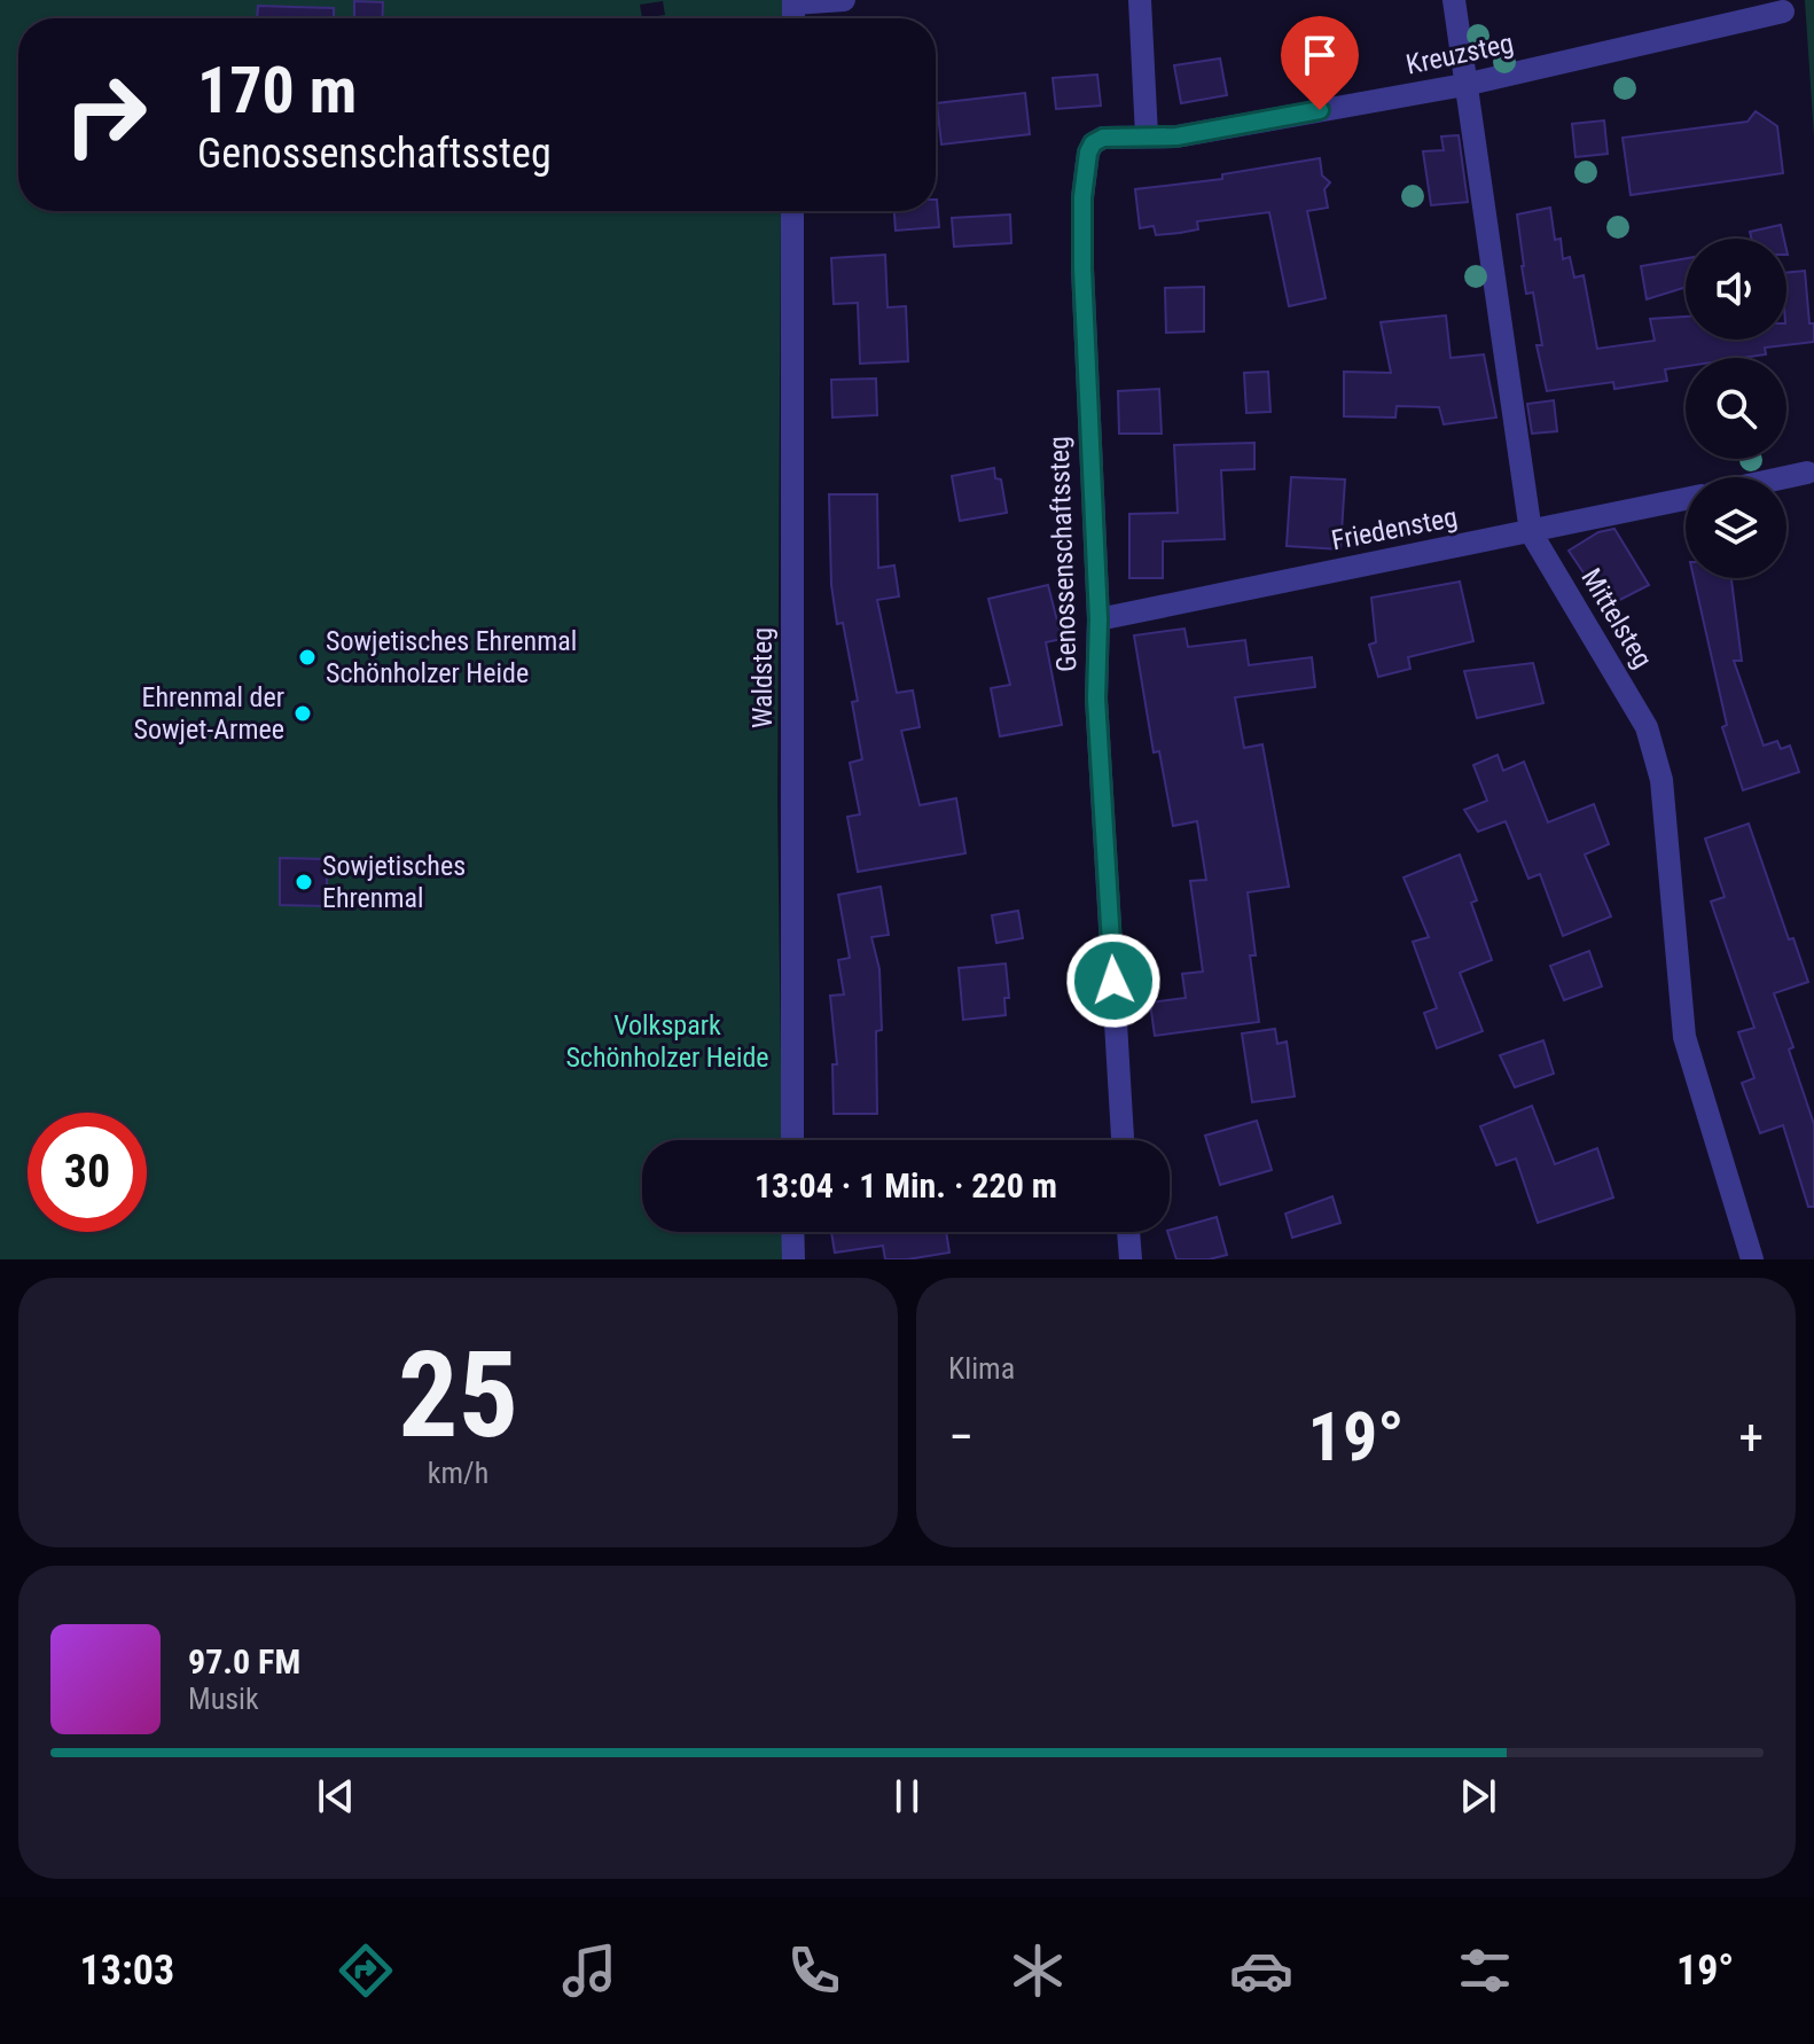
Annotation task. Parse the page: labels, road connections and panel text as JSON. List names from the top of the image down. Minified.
{"streets":{"street":["Kreuzsteg","Friedensteg","Genossenschaftssteg","Mittelsteg","Waldsteg"]},"crossings":[["Kreuzsteg","Genossenschaftssteg"],["Kreuzsteg","Mittelsteg"],["Friedensteg","Genossenschaftssteg"],["Friedensteg","Mittelsteg"]],"parks":["Volkspark Schönholzer Heide"],"places":["Sowjetisches Ehrenmal Schönholzer Heide","Ehrenmal der Sowjet-Armee","Sowjetisches Ehrenmal"],"page":{"turn":["170 m","Genossenschaftssteg"],"limit":"30","trip":"13:04 · 1 Min. · 220 m","tile":[["25","km/h"],"Klima"],"heat":["−","19°","+"],"song":["97.0 FM","Musik"],"tabs":["13:03","19°"]}}
